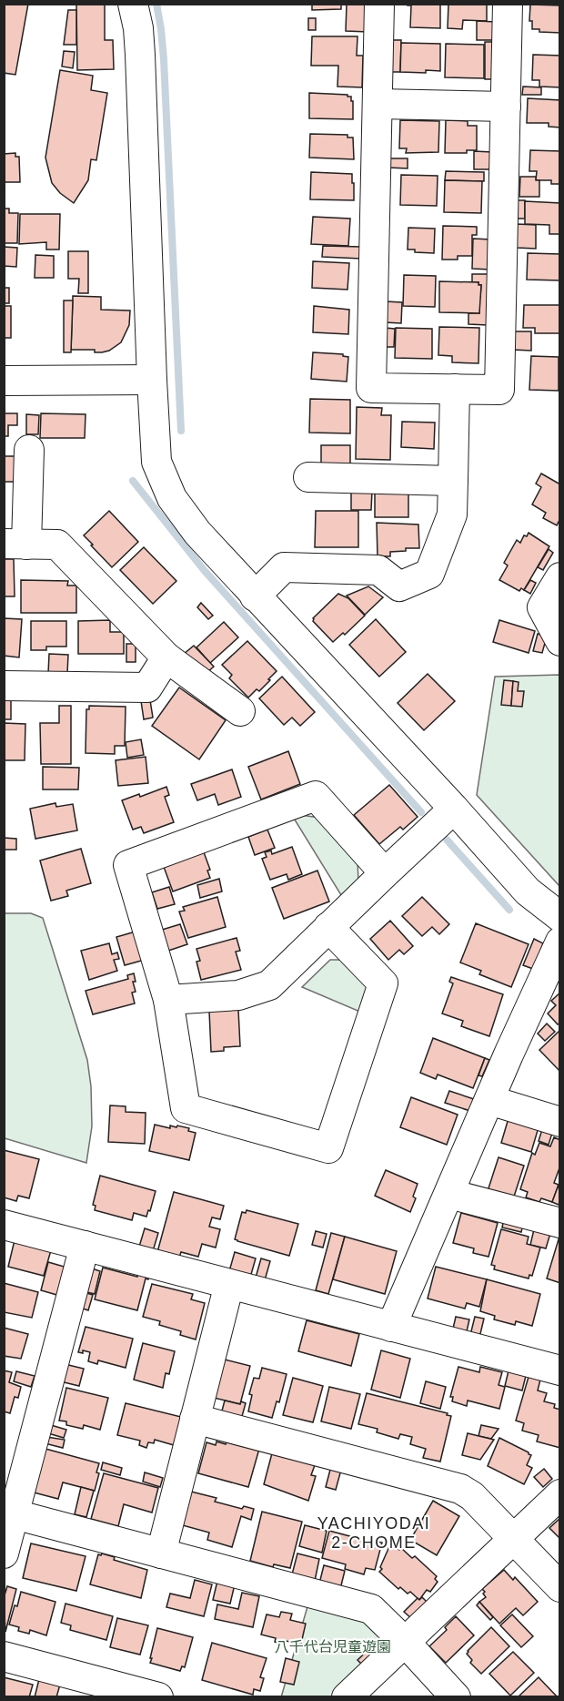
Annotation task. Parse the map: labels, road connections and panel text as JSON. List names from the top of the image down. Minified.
{"districts":["YACHIYODAI 2-CHOME"],"parks":["八千代台児童遊園"]}
